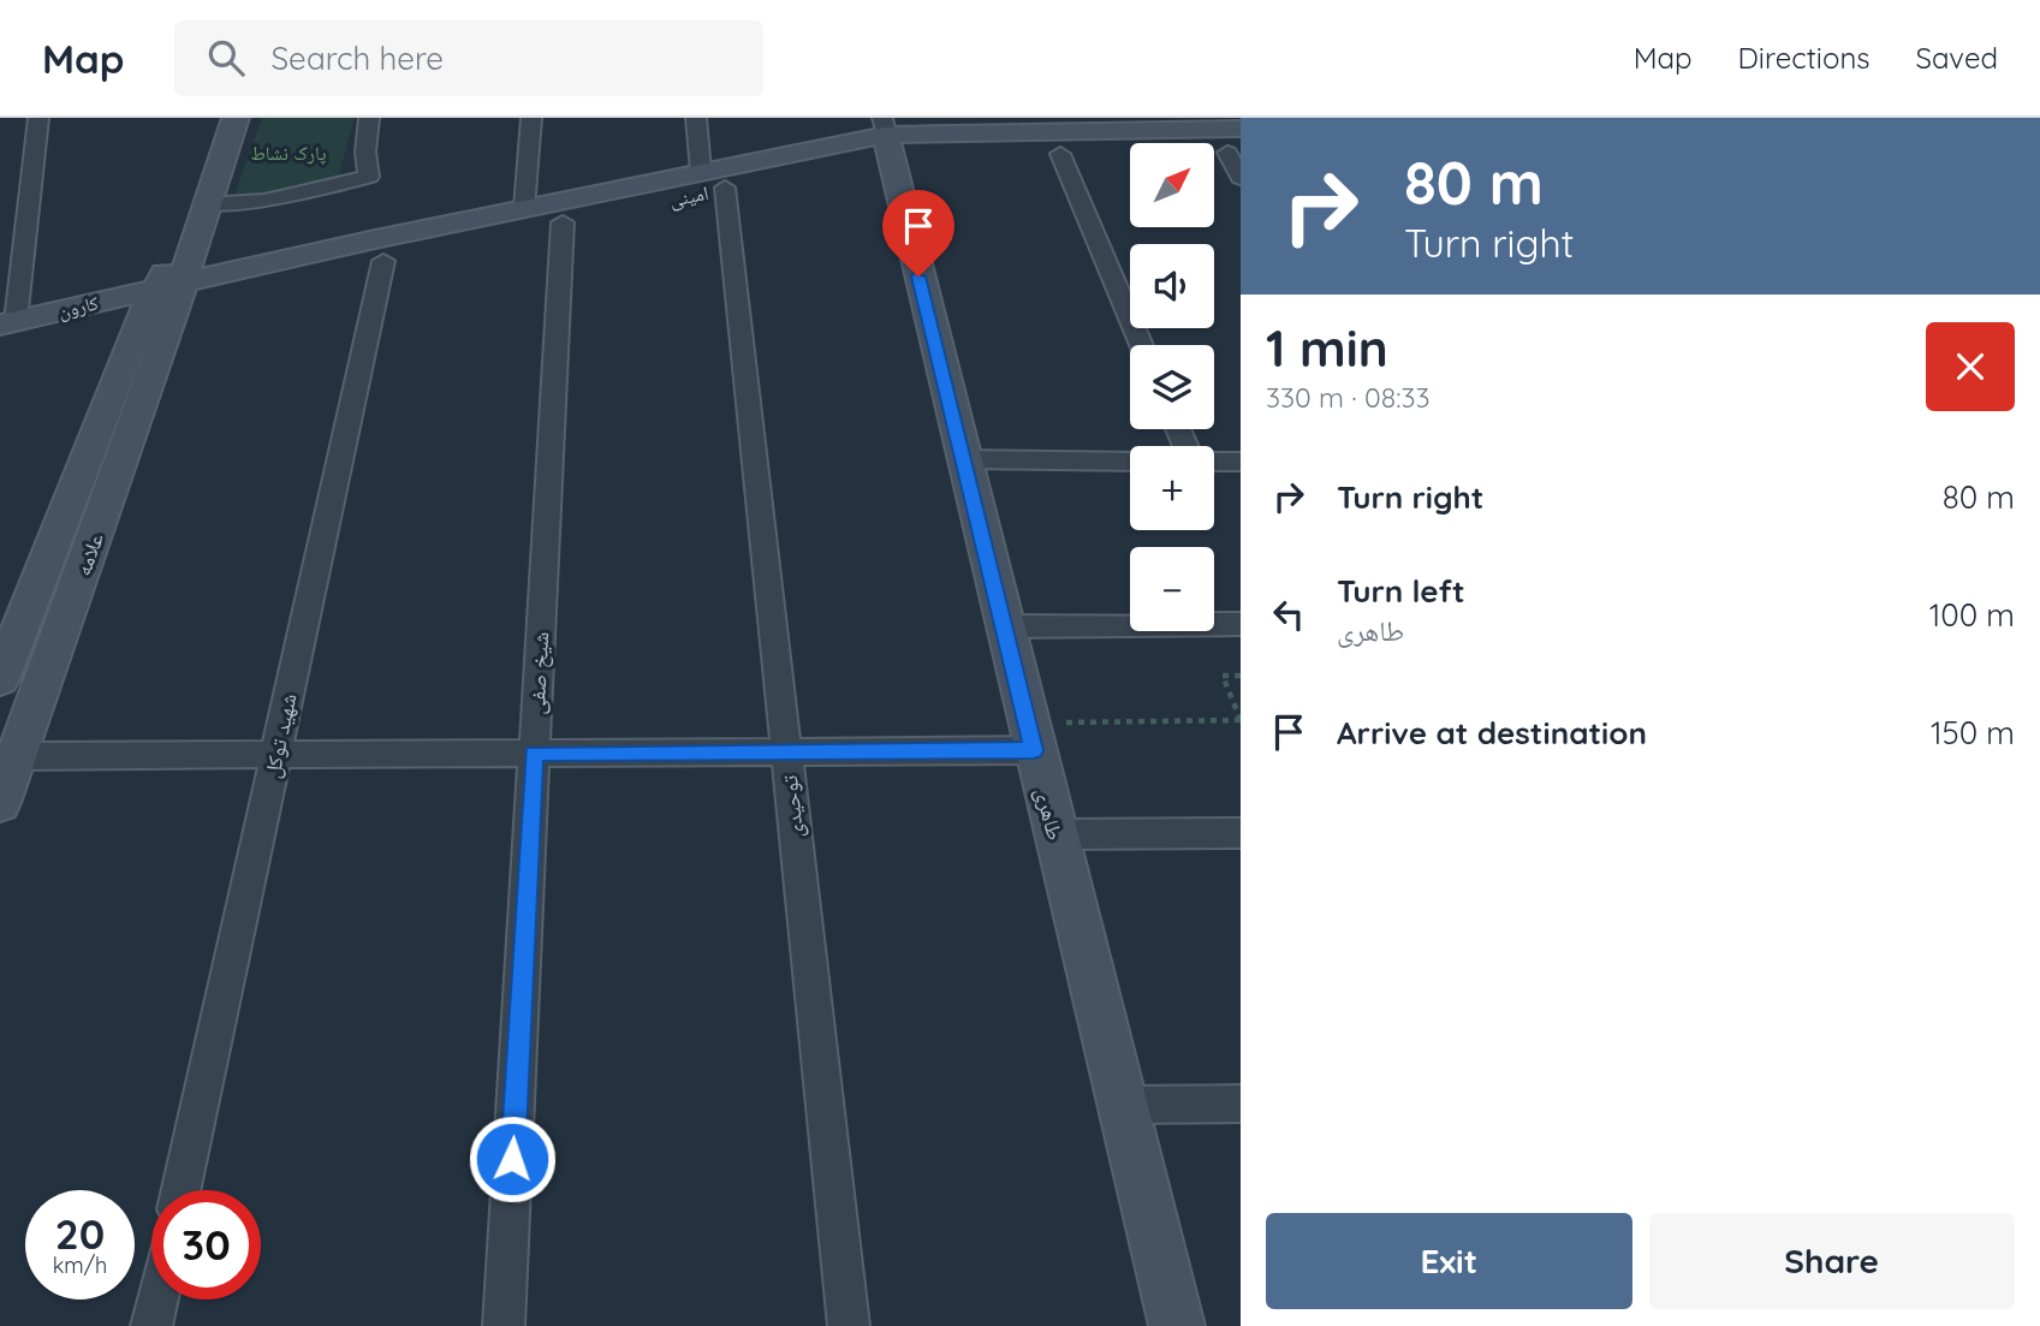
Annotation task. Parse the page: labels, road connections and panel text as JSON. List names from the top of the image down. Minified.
{"streets":{"street":["امینی","کارون","علامه","شیخ صفی","شهید توکل","توحیدی","طاهری"]},"crossings":[["امینی","کارون"],["امینی","علامه"],["امینی","شیخ صفی"],["امینی","شهید توکل"],["امینی","توحیدی"],["امینی","طاهری"],["کارون","علامه"]],"parks":["پارک نشاط"],"north":"top right","page":{"header":"Map","search":"Search here","nav":["Map","Directions","Saved"],"turn":["80 m","Turn right"],"map_buttons":["+","−"],"heading":["1 min","330 m · 08:33"],"list":[{"name":"Turn right","value":"80 m"},{"name":"Turn left","note":"طاهری","value":"100 m"},{"name":"Arrive at destination","value":"150 m"}],"speed":"20 km/h","limit":"30","buttons":["Exit","Share"]}}
